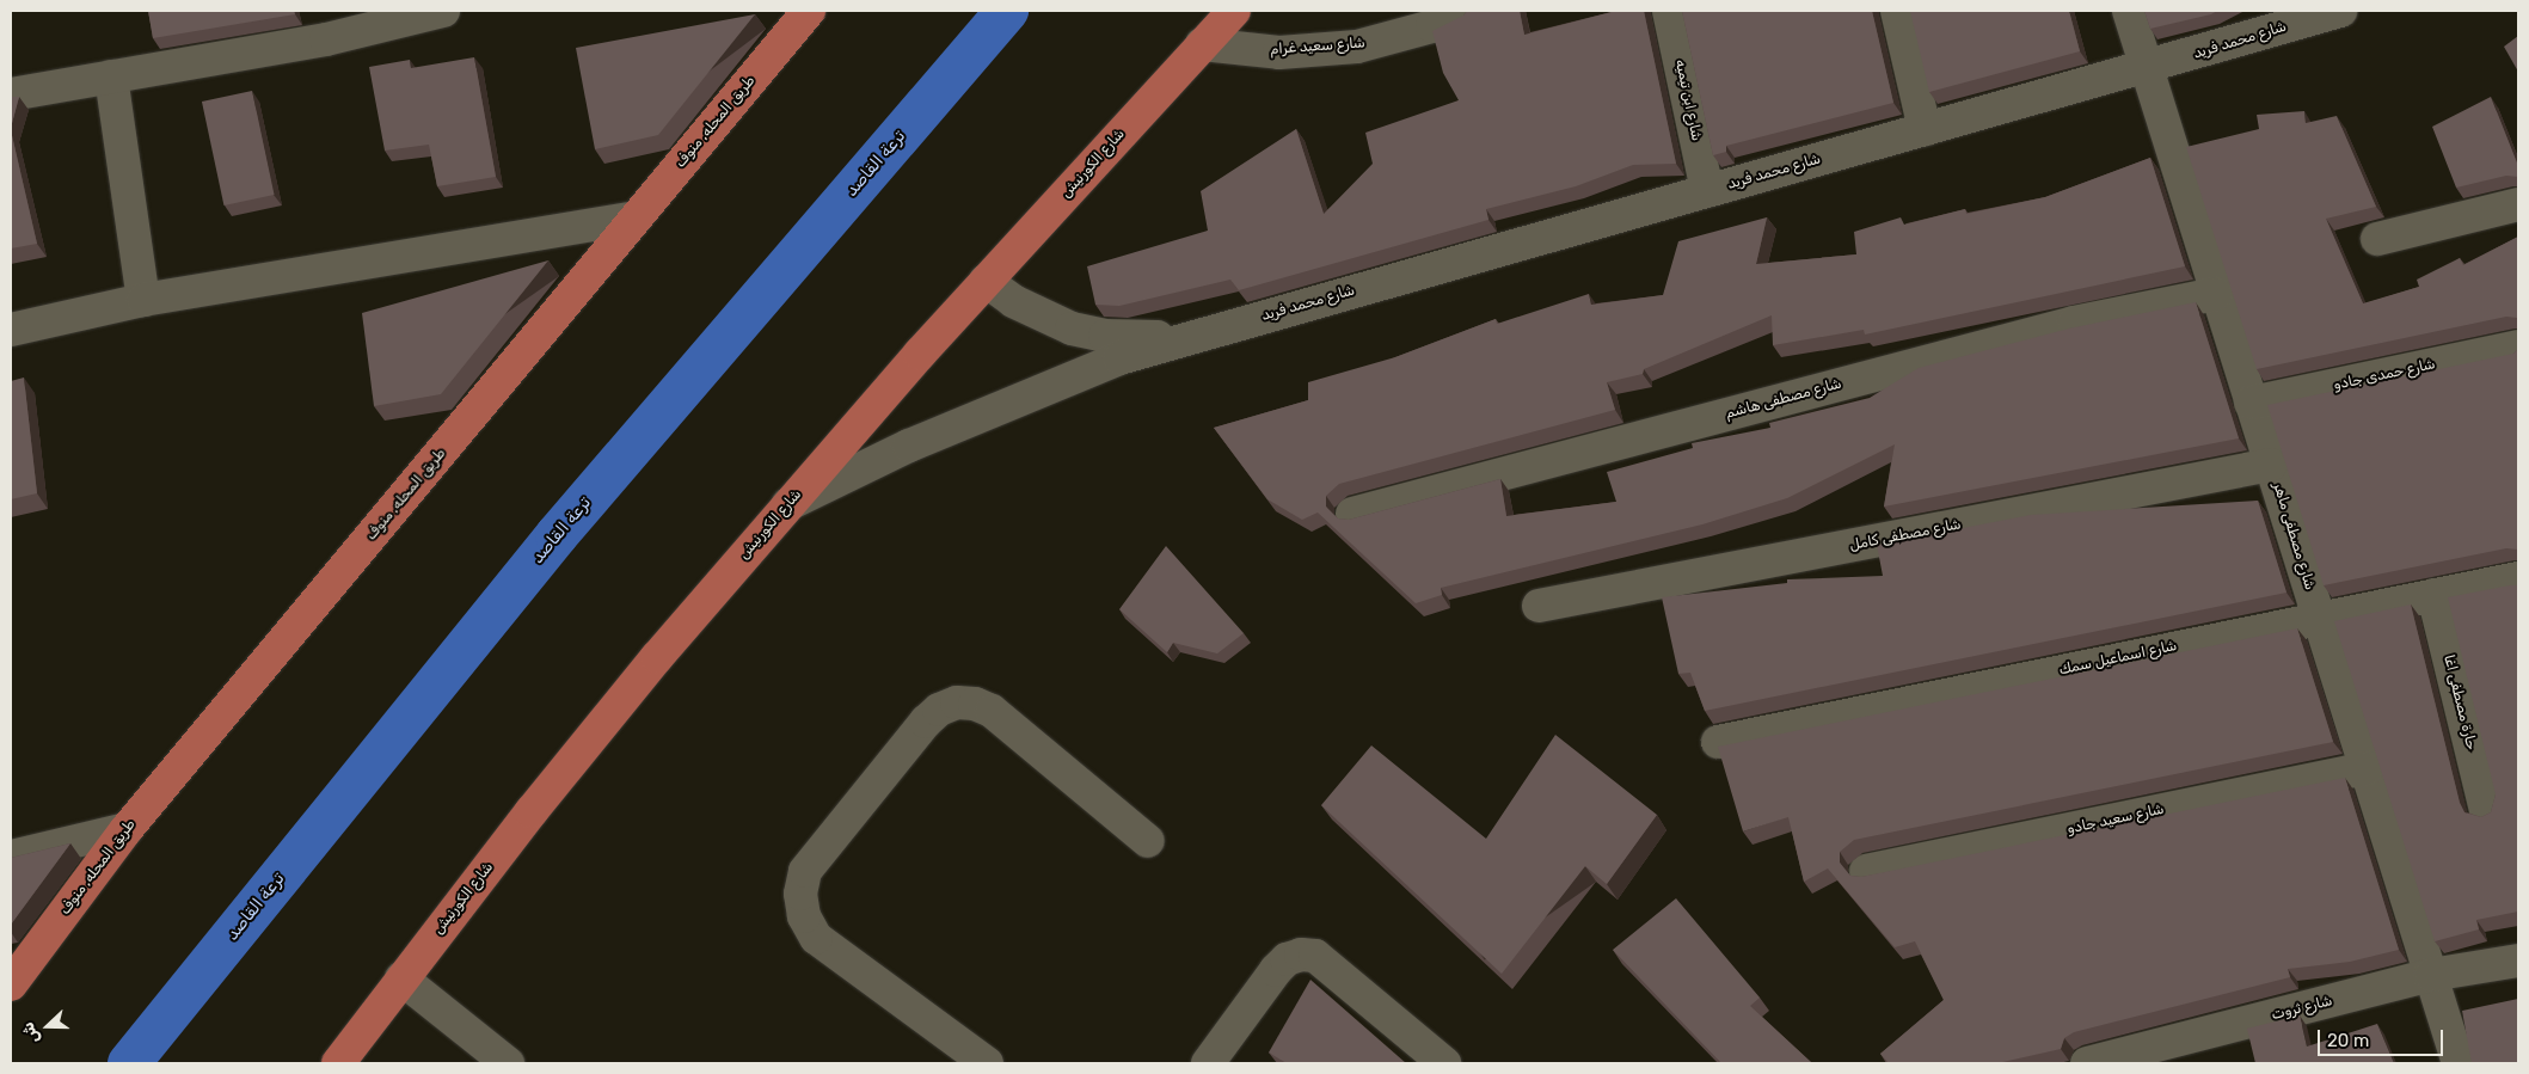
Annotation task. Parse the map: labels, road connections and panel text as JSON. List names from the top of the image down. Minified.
{"streets":{"main road":["طريق المحله, منوف","شارع الكورنيش"],"street":["شارع محمد فريد","شارع سعيد غرام","شارع ابن تيميه","شارع حمدى جادو","شارع مصطفى هاشم","شارع مصطفى كامل","شارع مصطفى ماهر","شارع اسماعيل سمك","حارة مصطفى اغا","شارع سعيد جادو","شارع ثروت"]},"crossings":[["شارع محمد فريد","شارع ابن تيميه"],["شارع محمد فريد","شارع الكورنيش"],["شارع محمد فريد","شارع مصطفى ماهر"],["شارع سعيد غرام","شارع الكورنيش"],["شارع حمدى جادو","شارع مصطفى ماهر"],["شارع مصطفى هاشم","شارع مصطفى ماهر"],["شارع مصطفى كامل","شارع مصطفى ماهر"],["شارع مصطفى ماهر","شارع اسماعيل سمك"],["شارع مصطفى ماهر","شارع سعيد جادو"],["شارع مصطفى ماهر","شارع ثروت"],["شارع اسماعيل سمك","حارة مصطفى اغا"]],"water":["ترعة القاصد"],"scale_bar":"20 m","north":"left"}
